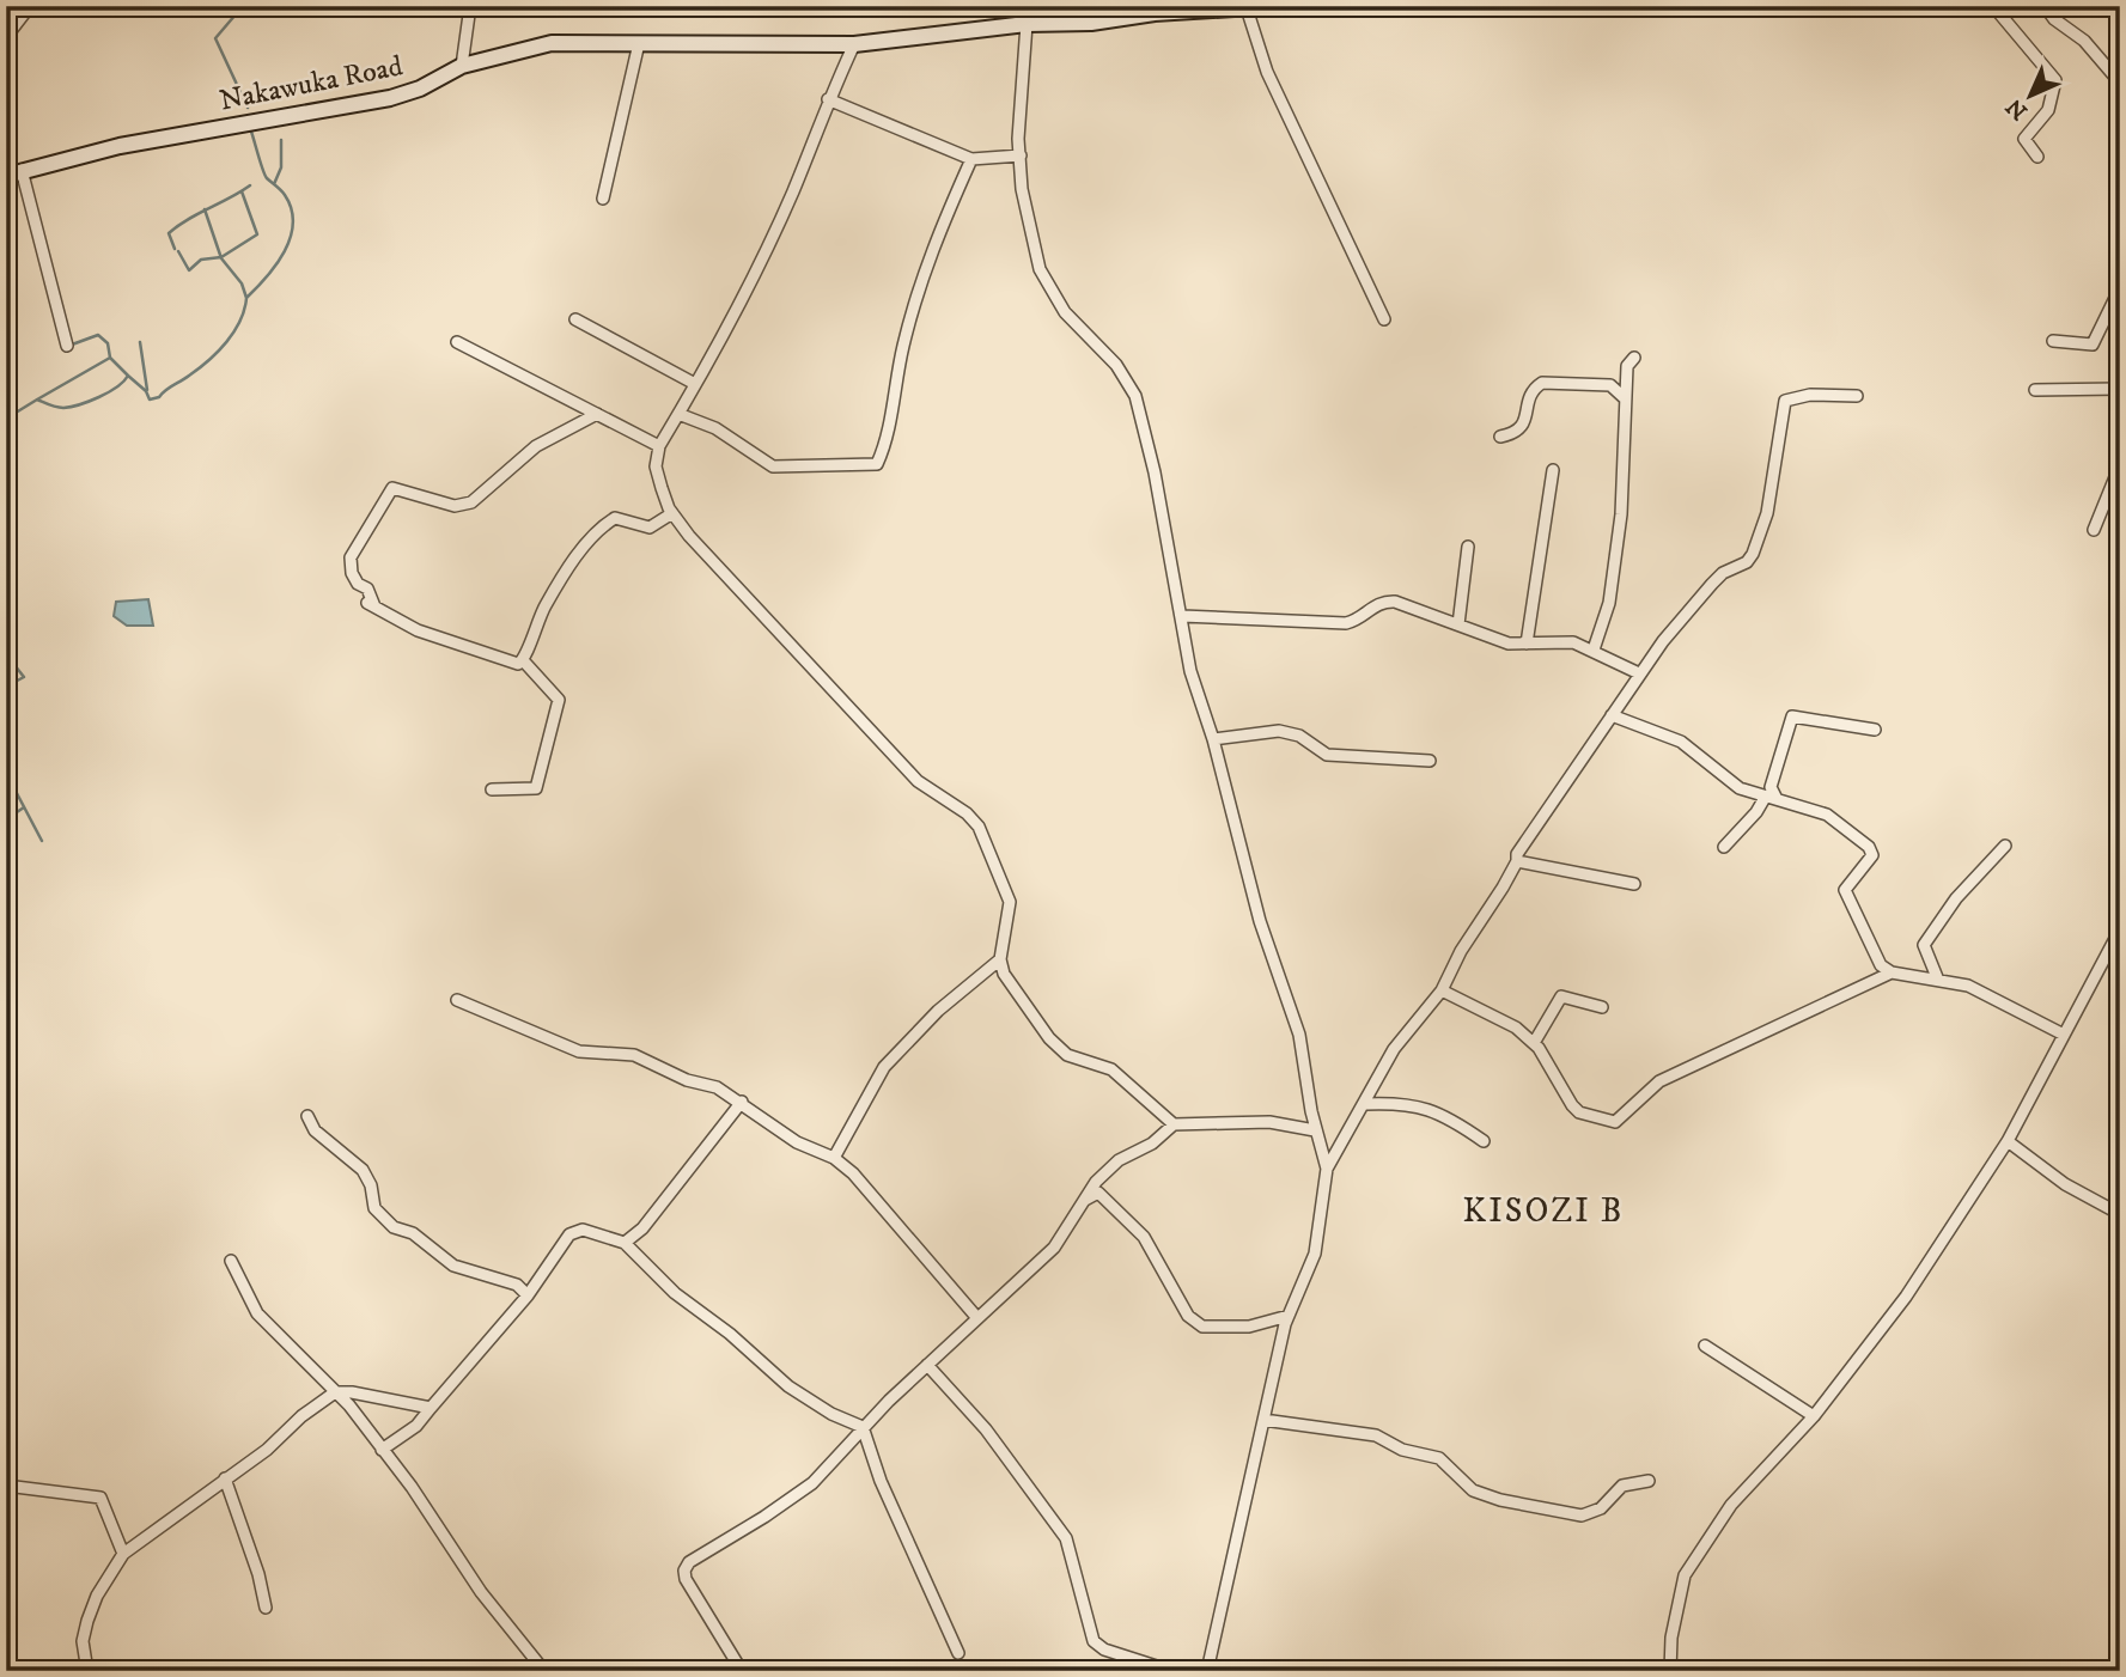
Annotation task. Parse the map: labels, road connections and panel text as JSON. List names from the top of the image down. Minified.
{"streets":{"main road":["Nakawuka Road"]},"districts":["KISOZI B"],"north":"bottom left"}
